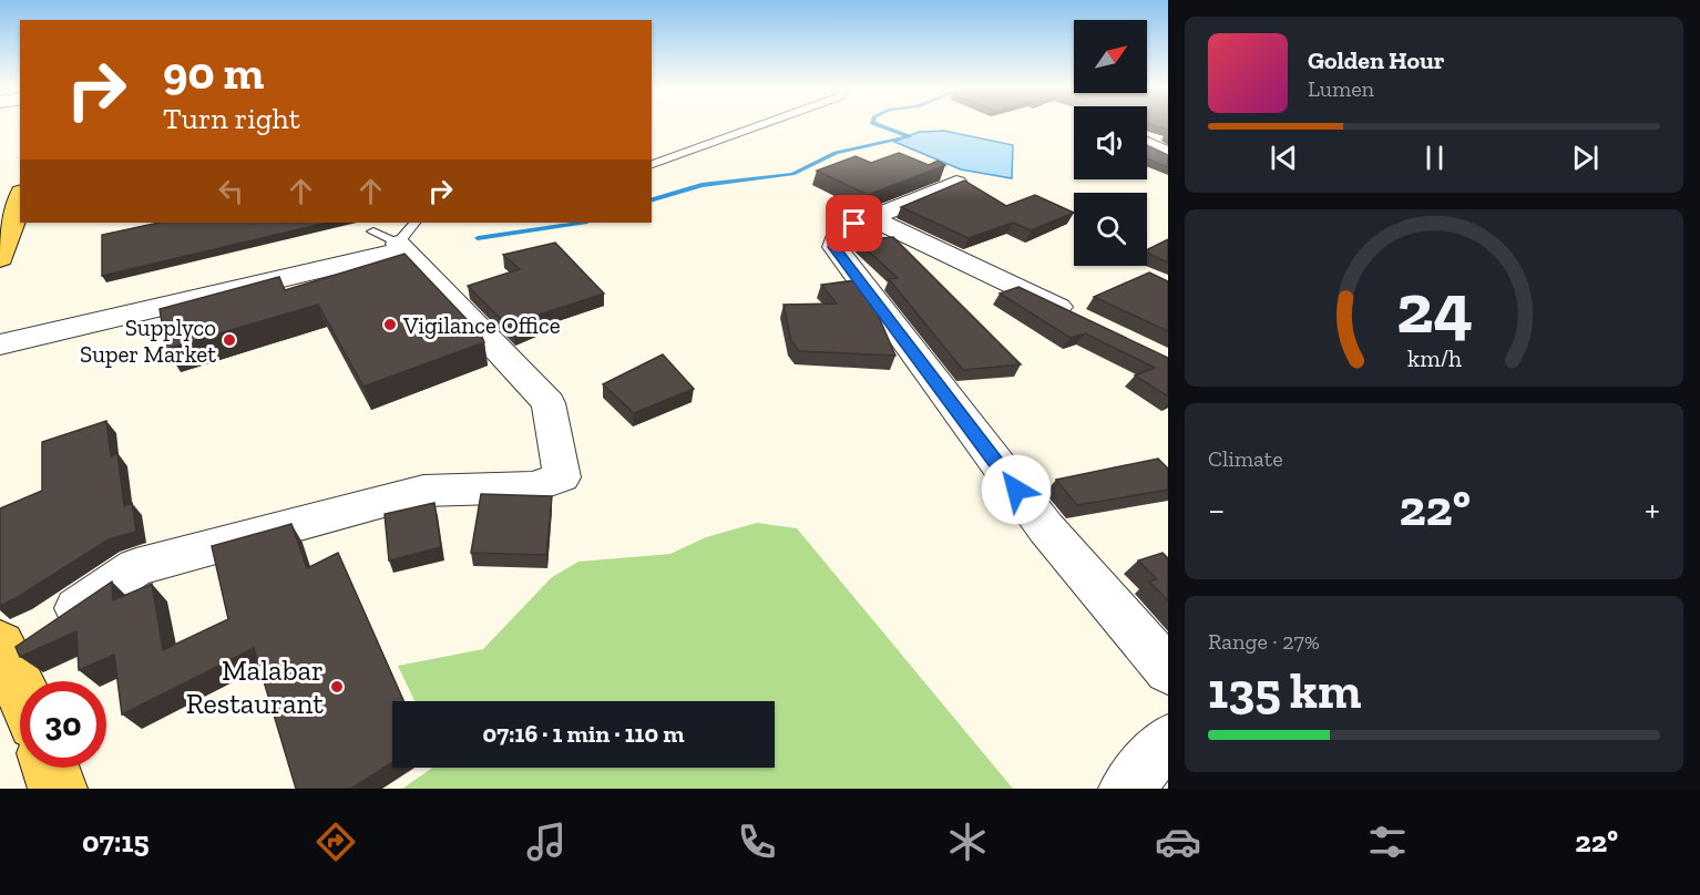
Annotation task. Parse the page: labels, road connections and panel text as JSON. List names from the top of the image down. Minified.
{"places":["Vigilance Office","Supplyco Super Market","Malabar Restaurant"],"north":"top right","page":{"turn":["90 m","Turn right"],"song":["Golden Hour","Lumen"],"tile":["Climate",["Range · 27%","135 km"]],"heat":["−","22°","+"],"limit":"30","trip":"07:16 · 1 min · 110 m","tabs":["07:15","22°"],"gauge":["24","km/h"]}}
